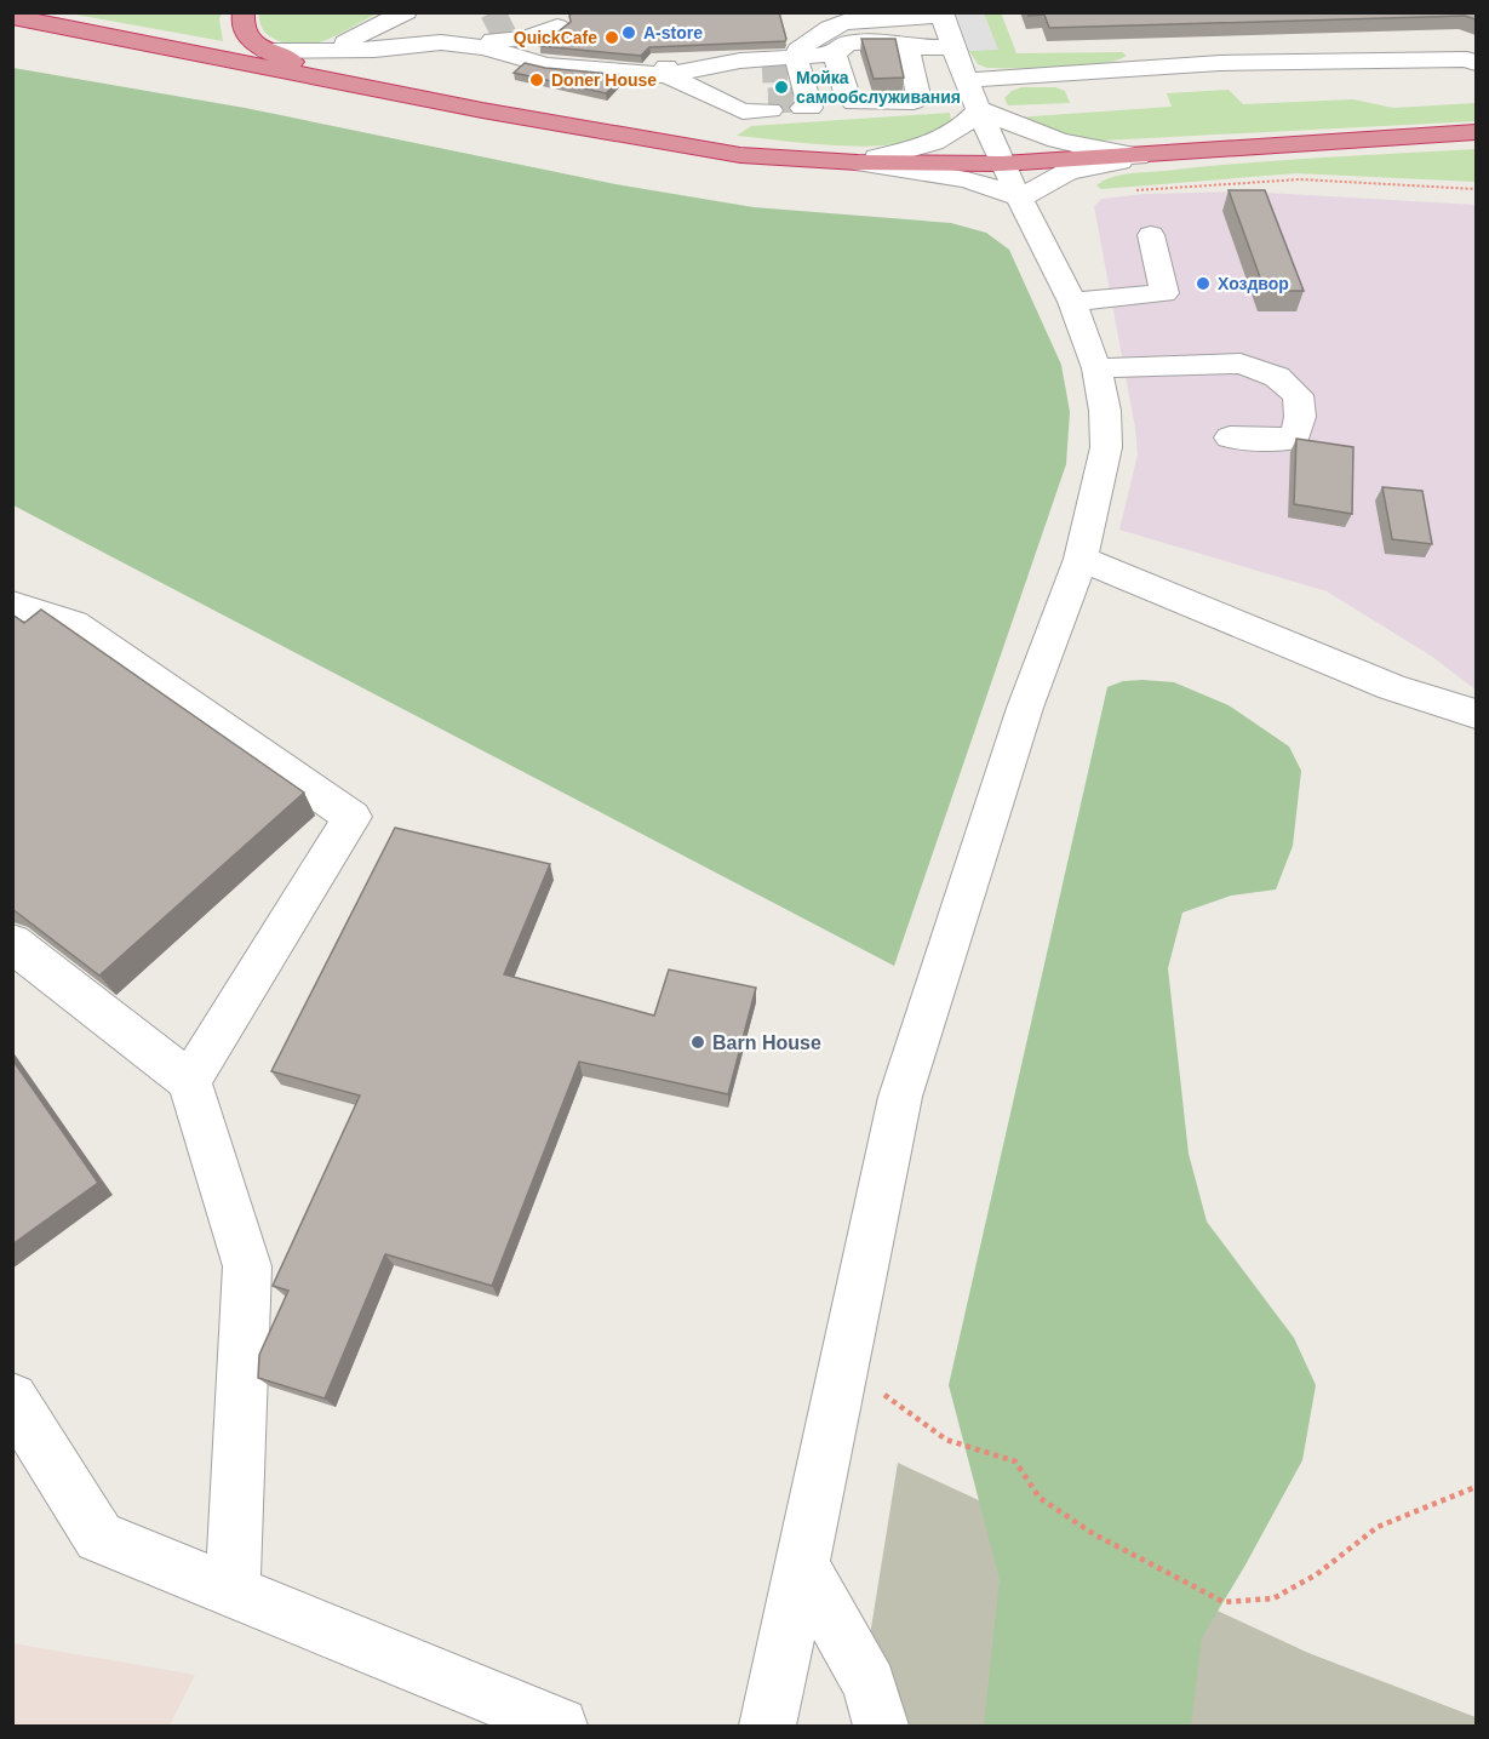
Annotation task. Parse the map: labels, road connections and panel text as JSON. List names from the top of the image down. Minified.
{"places":["A-store","QuickCafe","Doner House","Мойка самообслуживания","Хоздвор","Barn House"]}
